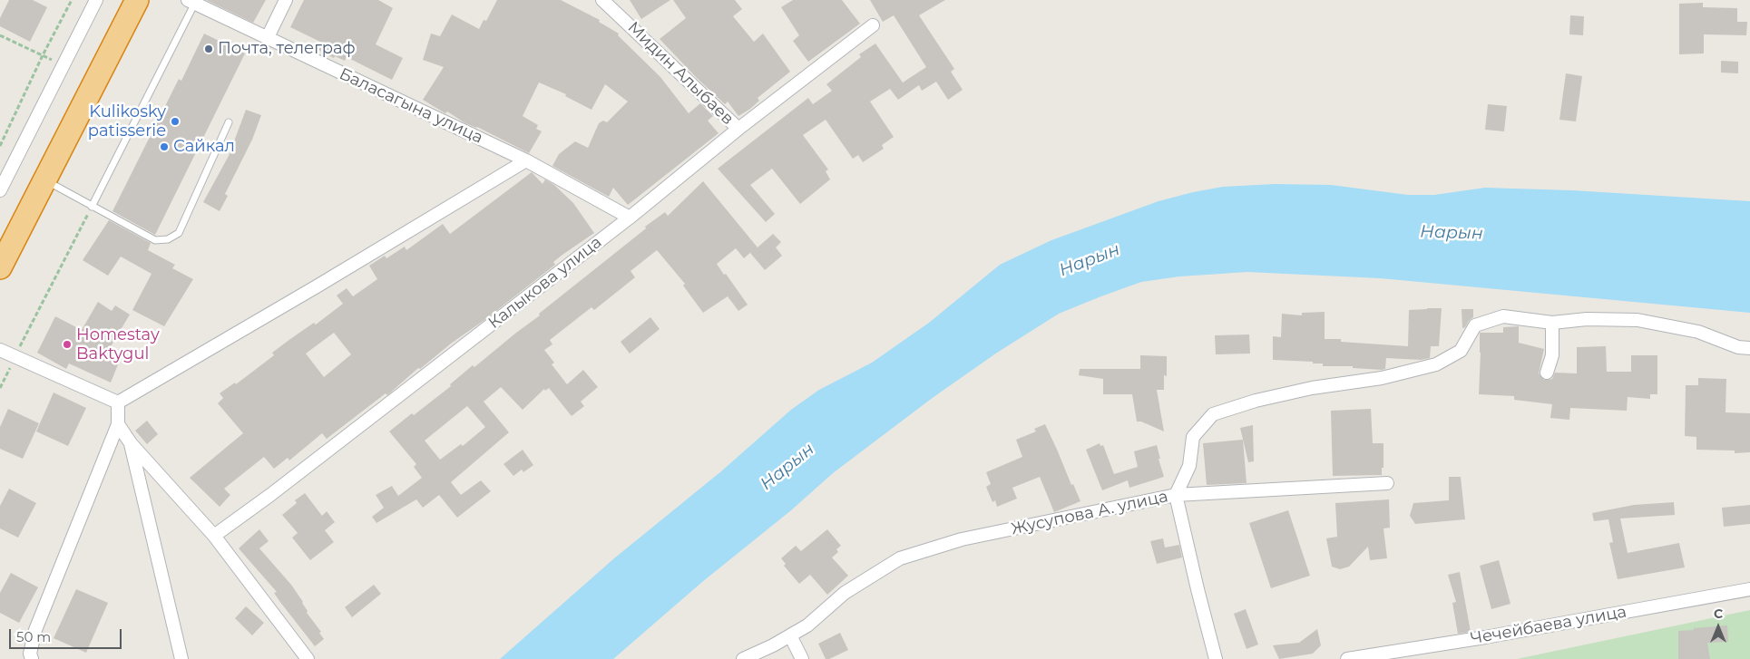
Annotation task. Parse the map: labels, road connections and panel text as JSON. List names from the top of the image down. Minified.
{"streets":{"street":["Мидин Алыбаев","Баласагына улица","Калыкова улица","Жусупова А. улица","Чечейбаева улица"]},"crossings":[["Мидин Алыбаев","Калыкова улица"],["Баласагына улица","Калыкова улица"]],"water":["Нарын"],"places":["Почта, телеграф","Kulikosky patisserie","Сайкал","Homestay Baktygul"],"scale_bar":"50 m","north":"top"}
